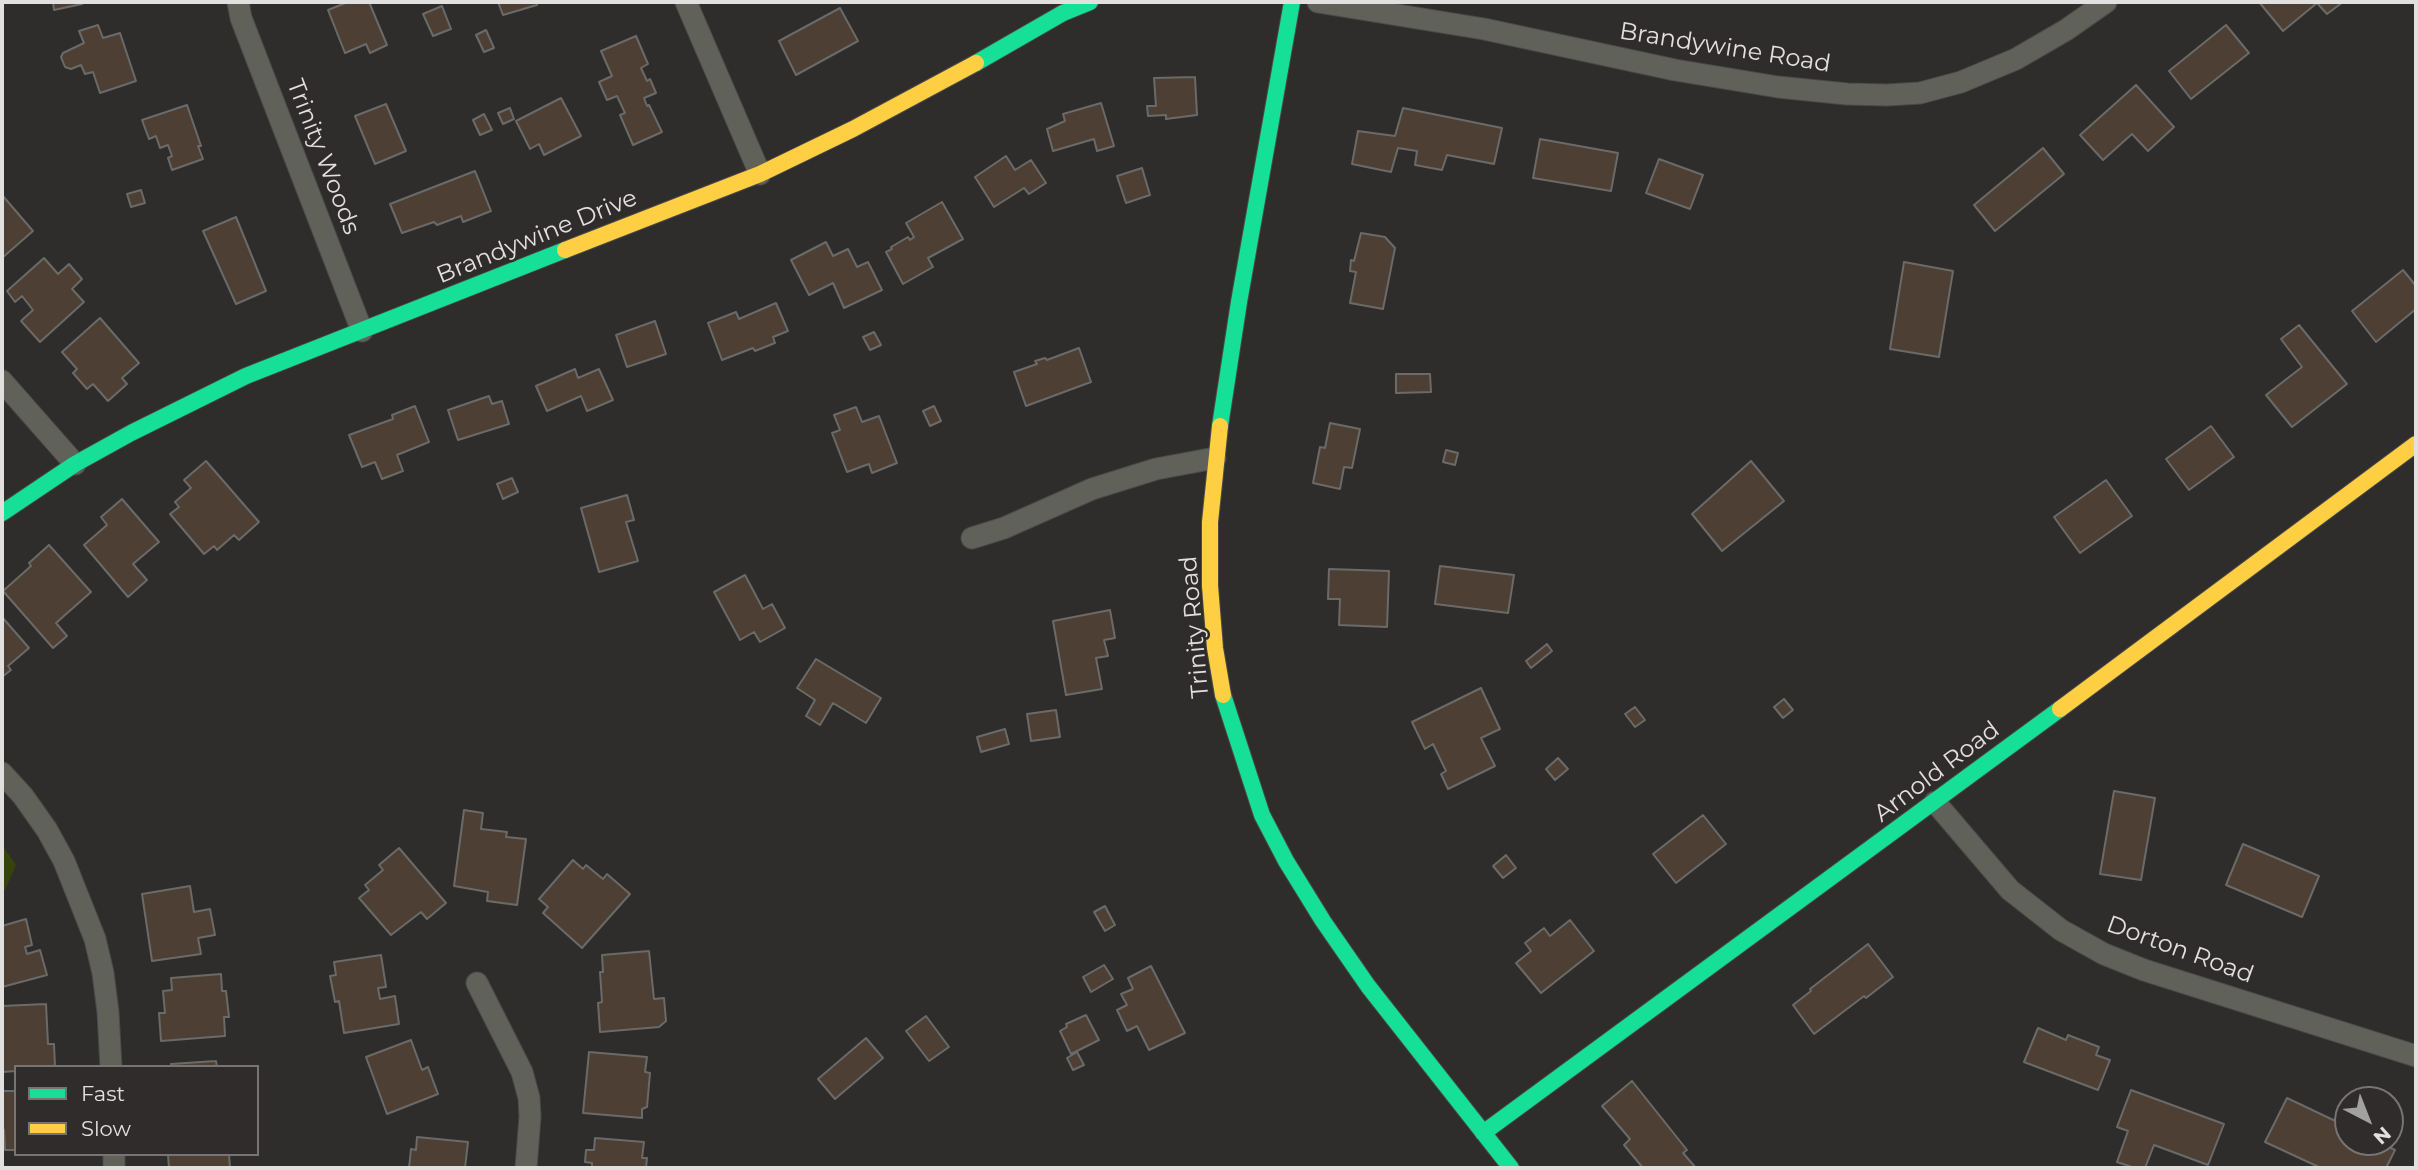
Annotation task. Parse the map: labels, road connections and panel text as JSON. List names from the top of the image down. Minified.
{"streets":{"street":["Brandywine Road","Trinity Woods","Brandywine Drive","Trinity Road","Arnold Road","Dorton Road"]},"crossings":[["Trinity Woods","Brandywine Drive"],["Trinity Road","Arnold Road"],["Arnold Road","Dorton Road"]],"legend":["Fast","Slow"],"north":"bottom right"}
